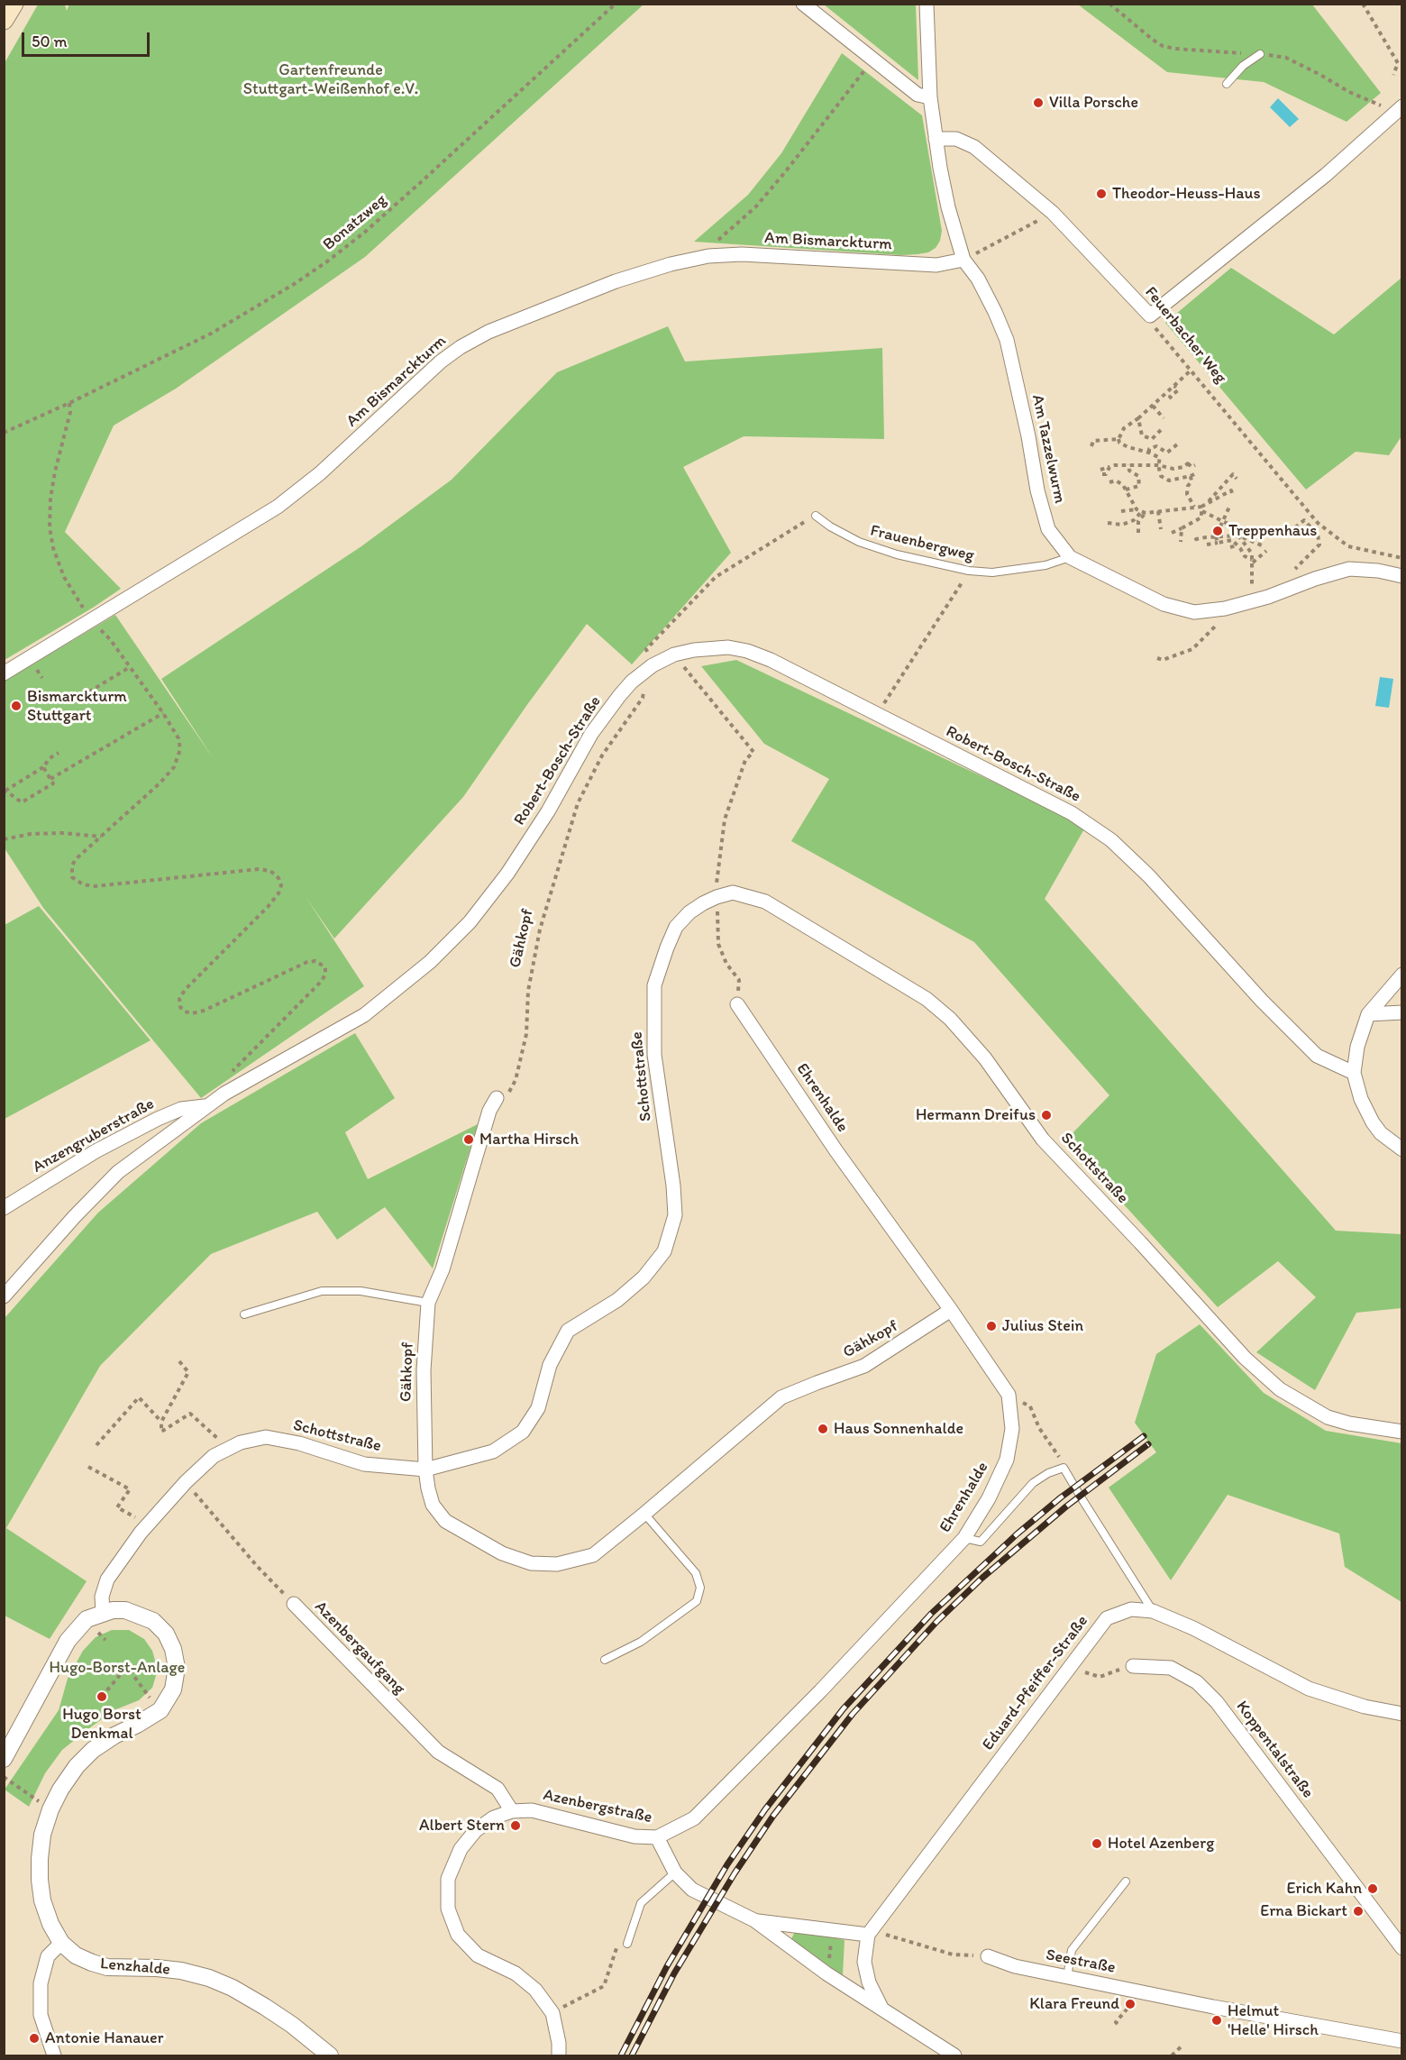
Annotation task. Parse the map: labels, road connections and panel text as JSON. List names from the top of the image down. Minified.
{"streets":{"street":["Am Bismarckturm","Feuerbacher Weg","Am Tazzelwurm","Robert-Bosch-Straße","Gähkopf","Schottstraße","Ehrenhalde","Anzengruberstraße","Azenbergaufgang","Eduard-Pfeiffer-Straße","Koppentalstraße","Azenbergstraße","Seestraße","Lenzhalde"],"lane":["Frauenbergweg"],"path":["Bonatzweg"]},"crossings":[["Am Bismarckturm","Am Tazzelwurm"],["Feuerbacher Weg","Am Tazzelwurm"],["Am Tazzelwurm","Frauenbergweg"],["Robert-Bosch-Straße","Gähkopf"],["Robert-Bosch-Straße","Anzengruberstraße"],["Gähkopf","Schottstraße"],["Gähkopf","Ehrenhalde"],["Schottstraße","Lenzhalde"],["Ehrenhalde","Azenbergstraße"],["Azenbergaufgang","Azenbergstraße"],["Eduard-Pfeiffer-Straße","Azenbergstraße"]],"parks":["Gartenfreunde Stuttgart-Weißenhof e.V.","Hugo-Borst-Anlage"],"places":["Villa Porsche","Theodor-Heuss-Haus","Treppenhaus","Bismarckturm Stuttgart","Hermann Dreifus","Martha Hirsch","Julius Stein","Haus Sonnenhalde","Hugo Borst Denkmal","Albert Stern","Hotel Azenberg","Erich Kahn","Erna Bickart","Klara Freund","Helmut 'Helle' Hirsch","Antonie Hanauer"],"scale_bar":"50 m"}
